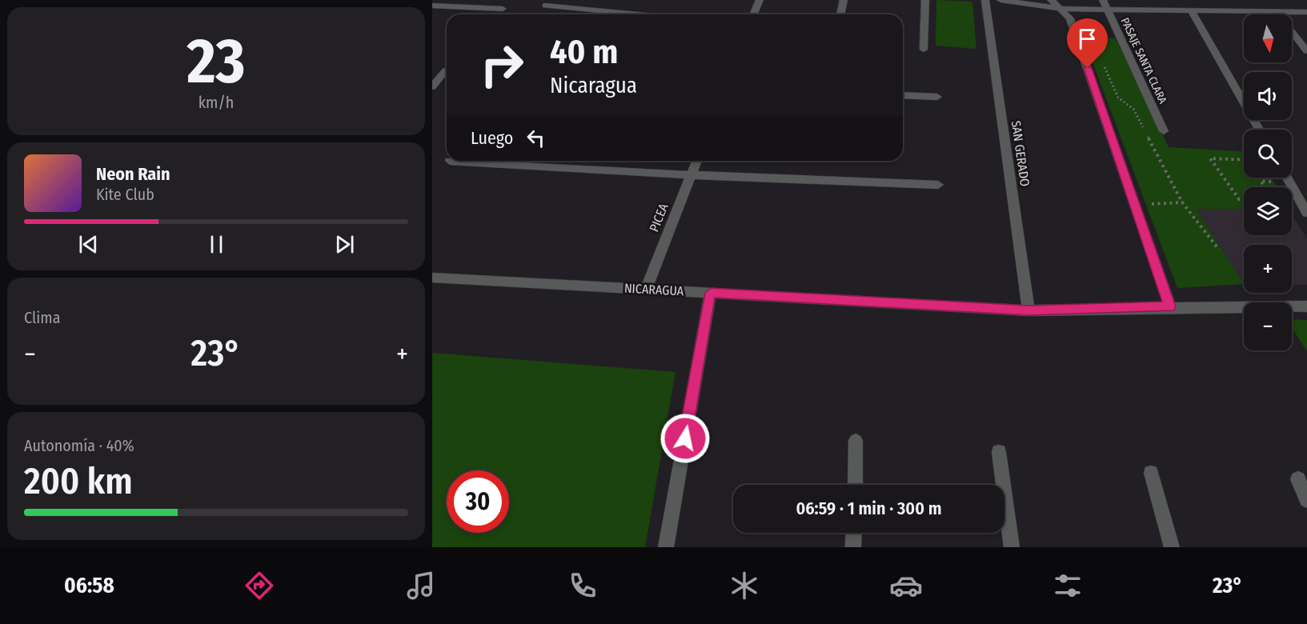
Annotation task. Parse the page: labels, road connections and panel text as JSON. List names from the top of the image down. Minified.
{"streets":{"street":["PASAJE SANTA CLARA","SAN GERADO","PICEA","NICARAGUA"]},"crossings":[["SAN GERADO","NICARAGUA"],["PICEA","NICARAGUA"]],"north":"bottom","page":{"tile":[["23","km/h"],"Clima",["Autonomía · 40%","200 km"]],"map_buttons":["+","−"],"turn":["40 m","Nicaragua"],"then":"Luego","song":["Neon Rain","Kite Club"],"heat":["−","23°","+"],"limit":"30","trip":"06:59 · 1 min · 300 m","tabs":["06:58","23°"]}}
